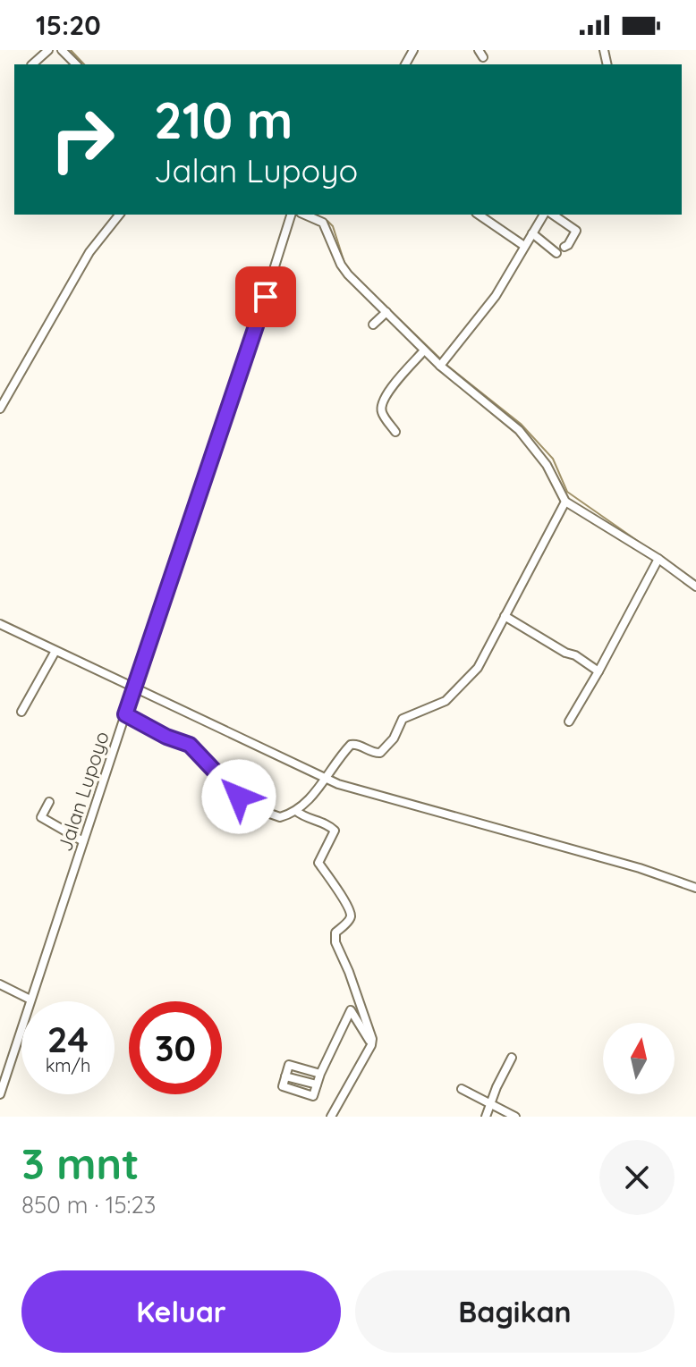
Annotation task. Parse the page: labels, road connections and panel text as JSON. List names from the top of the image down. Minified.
{"streets":{"street":["Jalan Lupoyo"]},"north":"top","page":{"status":"15:20","turn":["210 m","Jalan Lupoyo"],"speed":"24 km/h","limit":"30","heading":["3 mnt","850 m · 15:23"],"buttons":["Keluar","Bagikan"]}}
